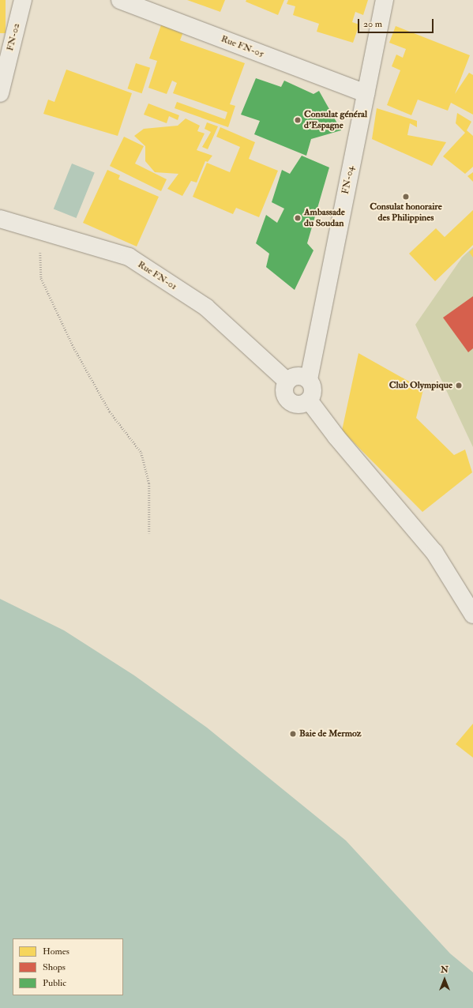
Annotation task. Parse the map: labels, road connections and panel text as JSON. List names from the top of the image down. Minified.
{"streets":{"street":["FN-02","Rue FN-05","FN-04","Rue FN-01"]},"crossings":[["Rue FN-05","FN-04"],["FN-04","Rue FN-01"]],"places":["Consulat général d'Espagne","Consulat honoraire des Philippines","Ambassade du Soudan","Club Olympique","Baie de Mermoz"],"legend":["Homes","Shops","Public"],"scale_bar":"20 m","north":"top"}
